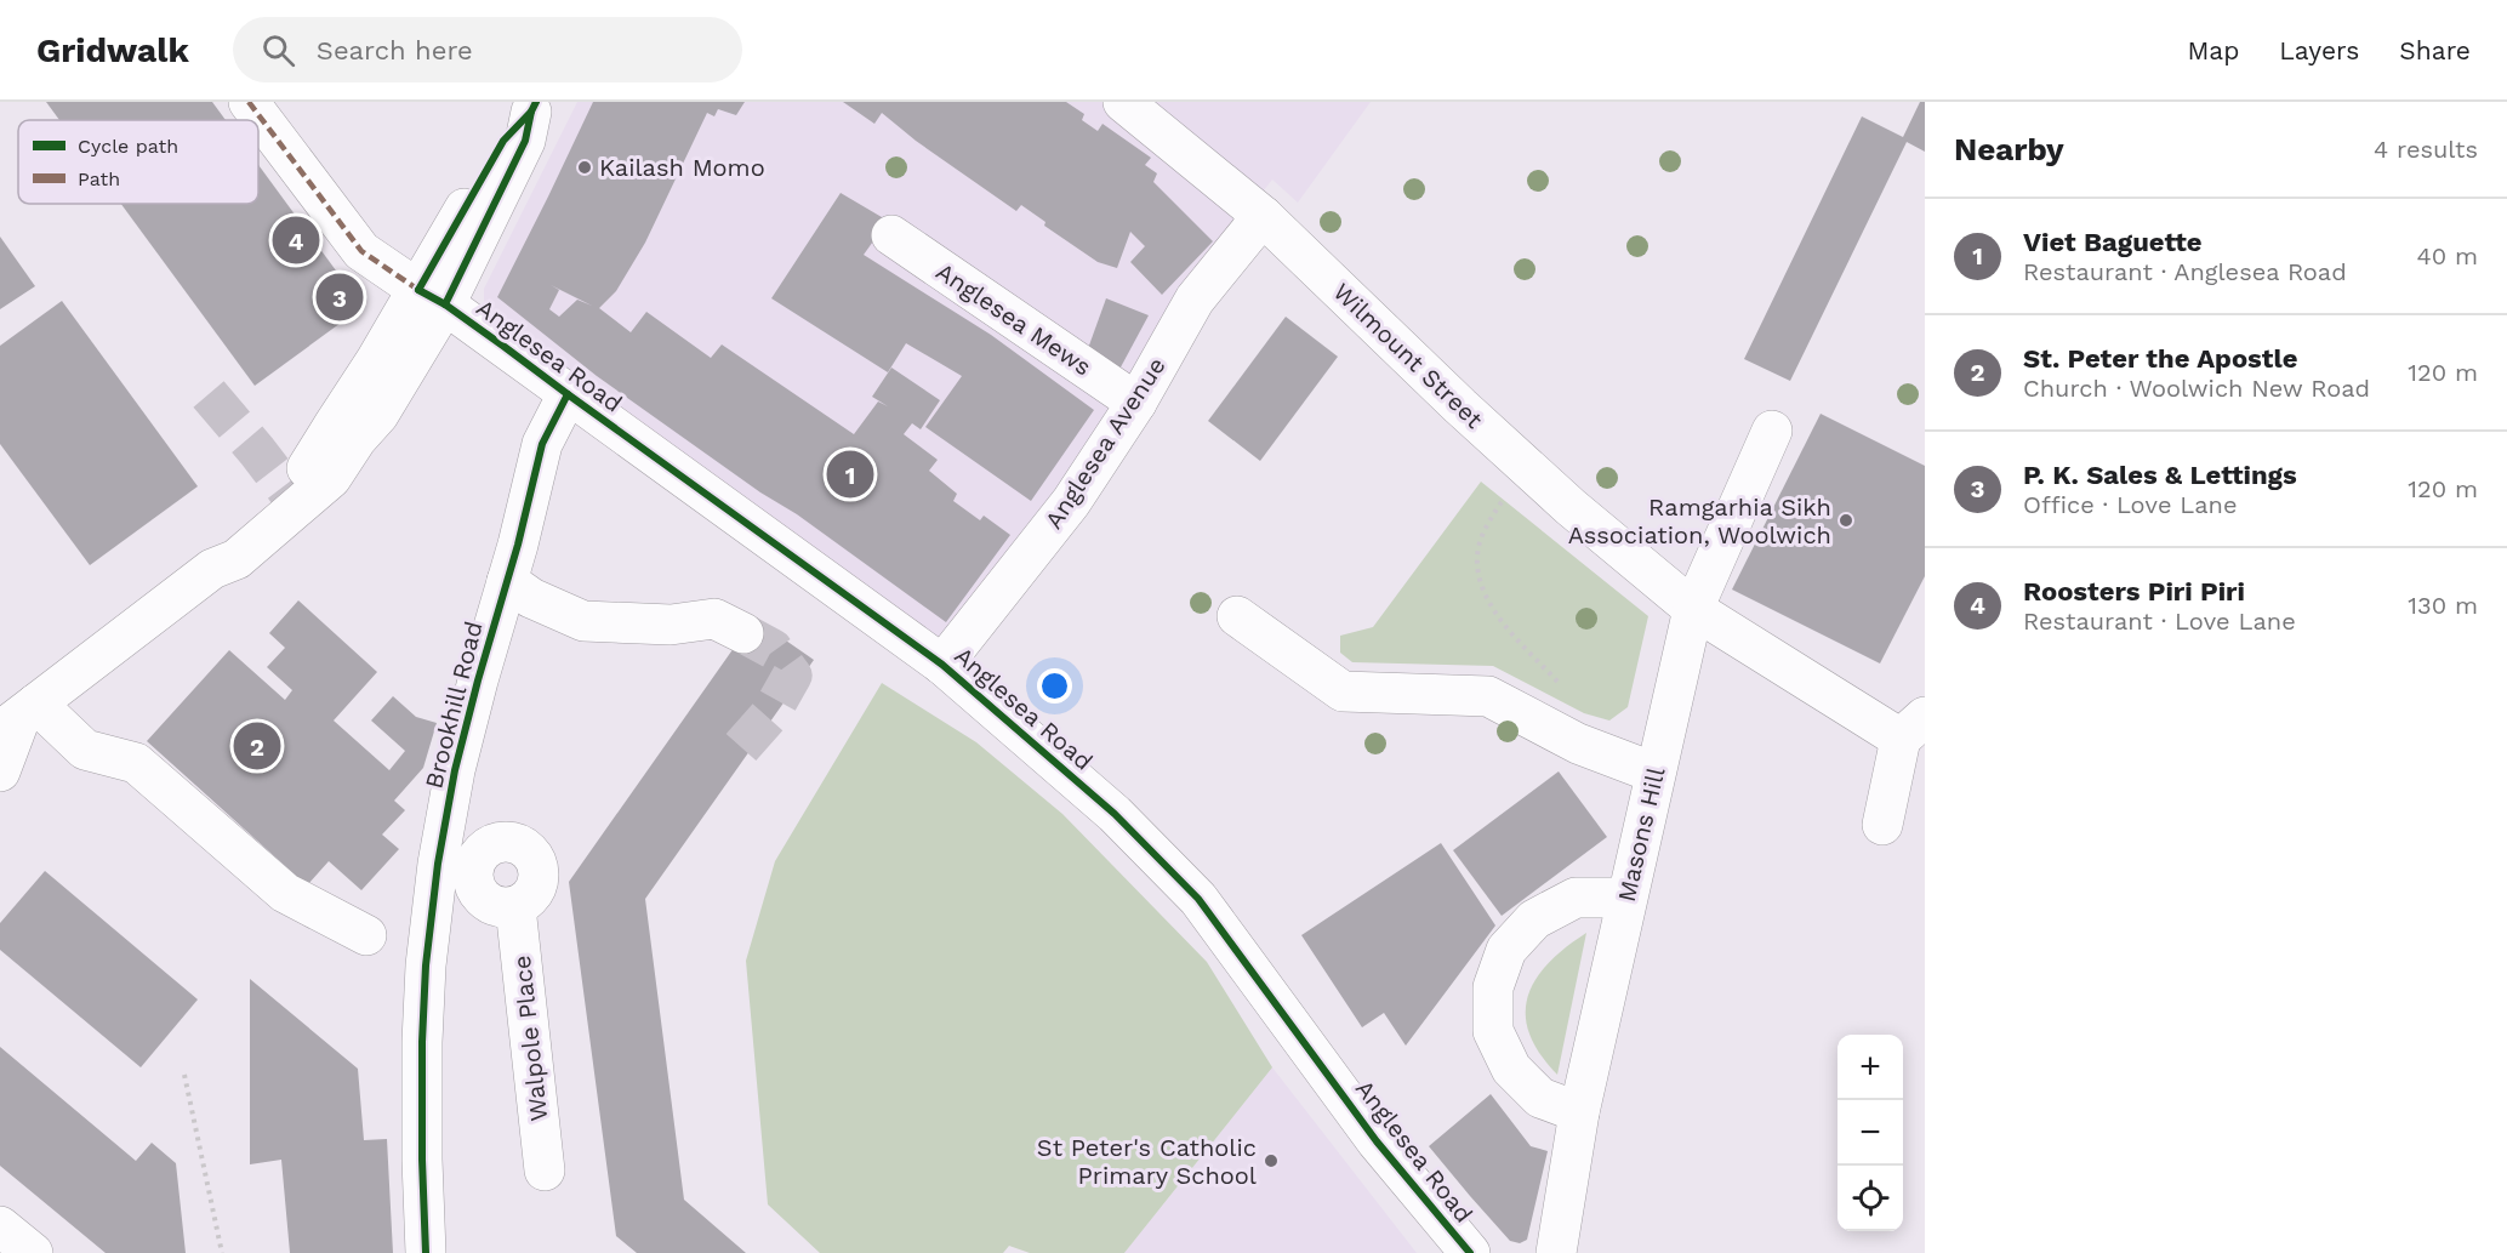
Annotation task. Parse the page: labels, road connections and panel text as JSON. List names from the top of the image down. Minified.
{"streets":{"street":["Anglesea Mews","Anglesea Road","Wilmount Street","Anglesea Avenue","Brookhill Road","Masons Hill","Walpole Place"]},"crossings":[["Anglesea Mews","Anglesea Avenue"],["Anglesea Road","Anglesea Avenue"],["Anglesea Road","Brookhill Road"],["Wilmount Street","Anglesea Avenue"],["Wilmount Street","Masons Hill"]],"places":["Kailash Momo","Ramgarhia Sikh Association, Woolwich","St Peter's Catholic Primary School"],"legend":["Cycle path","Path"],"page":{"header":"Gridwalk","search":"Search here","nav":["Map","Layers","Share"],"heading":["Nearby","4 results"],"list":[{"mark":"1","name":"Viet Baguette","note":"Restaurant · Anglesea Road","value":"40 m"},{"mark":"2","name":"St. Peter the Apostle","note":"Church · Woolwich New Road","value":"120 m"},{"mark":"3","name":"P. K. Sales & Lettings","note":"Office · Love Lane","value":"120 m"},{"mark":"4","name":"Roosters Piri Piri","note":"Restaurant · Love Lane","value":"130 m"}],"pins":["4","3","1","2"],"map_buttons":["+","−"]}}
